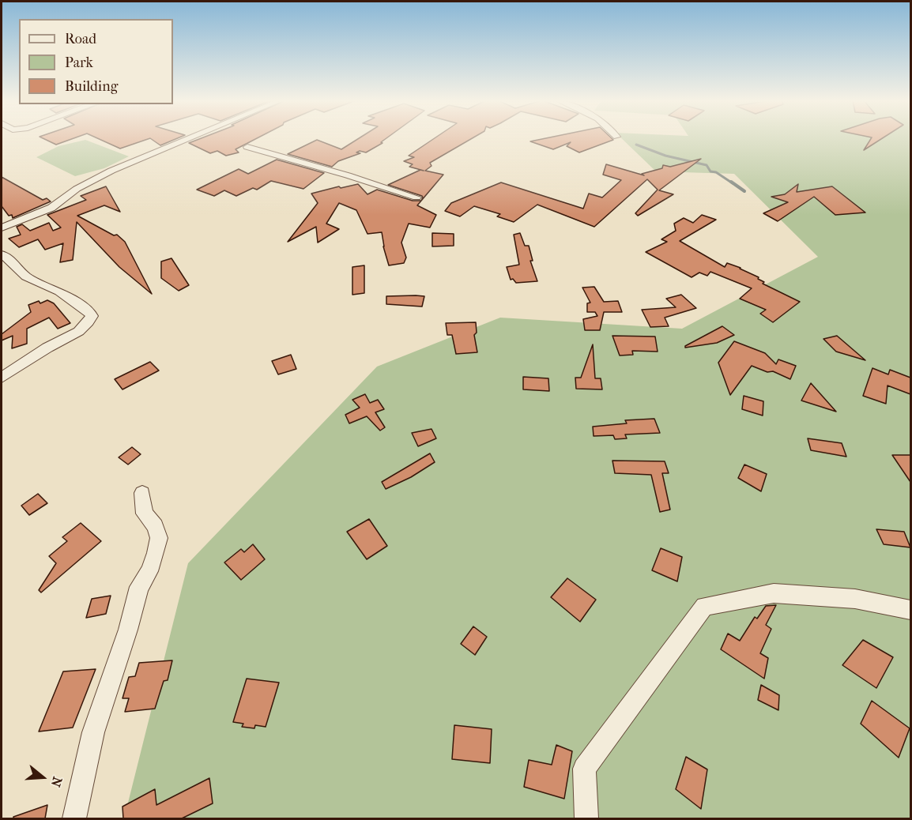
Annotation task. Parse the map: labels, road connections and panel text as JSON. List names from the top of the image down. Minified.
{"legend":["Road","Park","Building"],"north":"right"}
